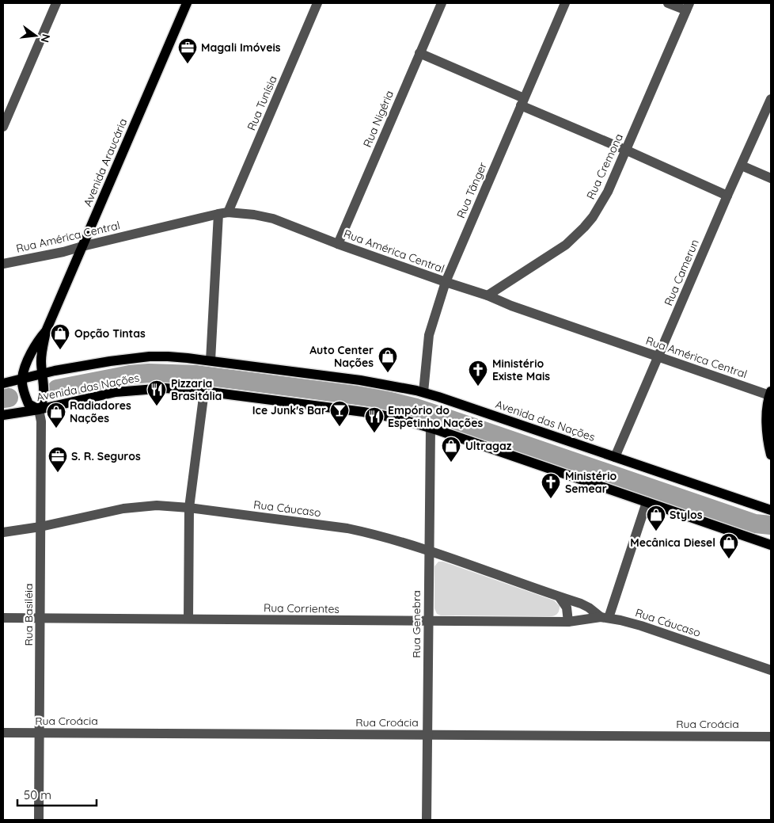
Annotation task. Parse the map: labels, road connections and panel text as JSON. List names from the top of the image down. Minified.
{"streets":{"main road":["Avenida Araucária","Avenida das Nações"],"street":["Rua Tunísia","Rua Nigéria","Rua Cremona","Rua Tânger","Rua América Central","Rua Camerun","Rua Cáucaso","Rua Corrientes","Rua Basiléia","Rua Genebra","Rua Croácia"]},"crossings":[["Rua Tunísia","Rua América Central"],["Rua Nigéria","Rua América Central"],["Avenida Araucária","Rua América Central"],["Avenida Araucária","Avenida das Nações"],["Avenida Araucária","Rua Basiléia"],["Rua Cremona","Rua América Central"],["Rua Tânger","Rua América Central"],["Rua Tânger","Avenida das Nações"],["Rua América Central","Rua Camerun"],["Rua Camerun","Avenida das Nações"],["Avenida das Nações","Rua Basiléia"],["Avenida das Nações","Rua Genebra"],["Rua Cáucaso","Rua Corrientes"],["Rua Cáucaso","Rua Basiléia"],["Rua Cáucaso","Rua Genebra"],["Rua Corrientes","Rua Basiléia"],["Rua Corrientes","Rua Genebra"],["Rua Basiléia","Rua Croácia"],["Rua Genebra","Rua Croácia"]],"places":{"office":["Magali Imóveis","S. R. Seguros"],"shop":["Opção Tintas","Auto Center Nações","Radiadores Nações","Ultragaz","Stylos","Mecânica Diesel"],"church":["Ministério Existe Mais","Ministério Semear"],"restaurant":["Pizzaria Brasitália","Empório do Espetinho Nações"],"bar":["Ice Junk's Bar"]},"scale_bar":"50 m","north":"right"}
